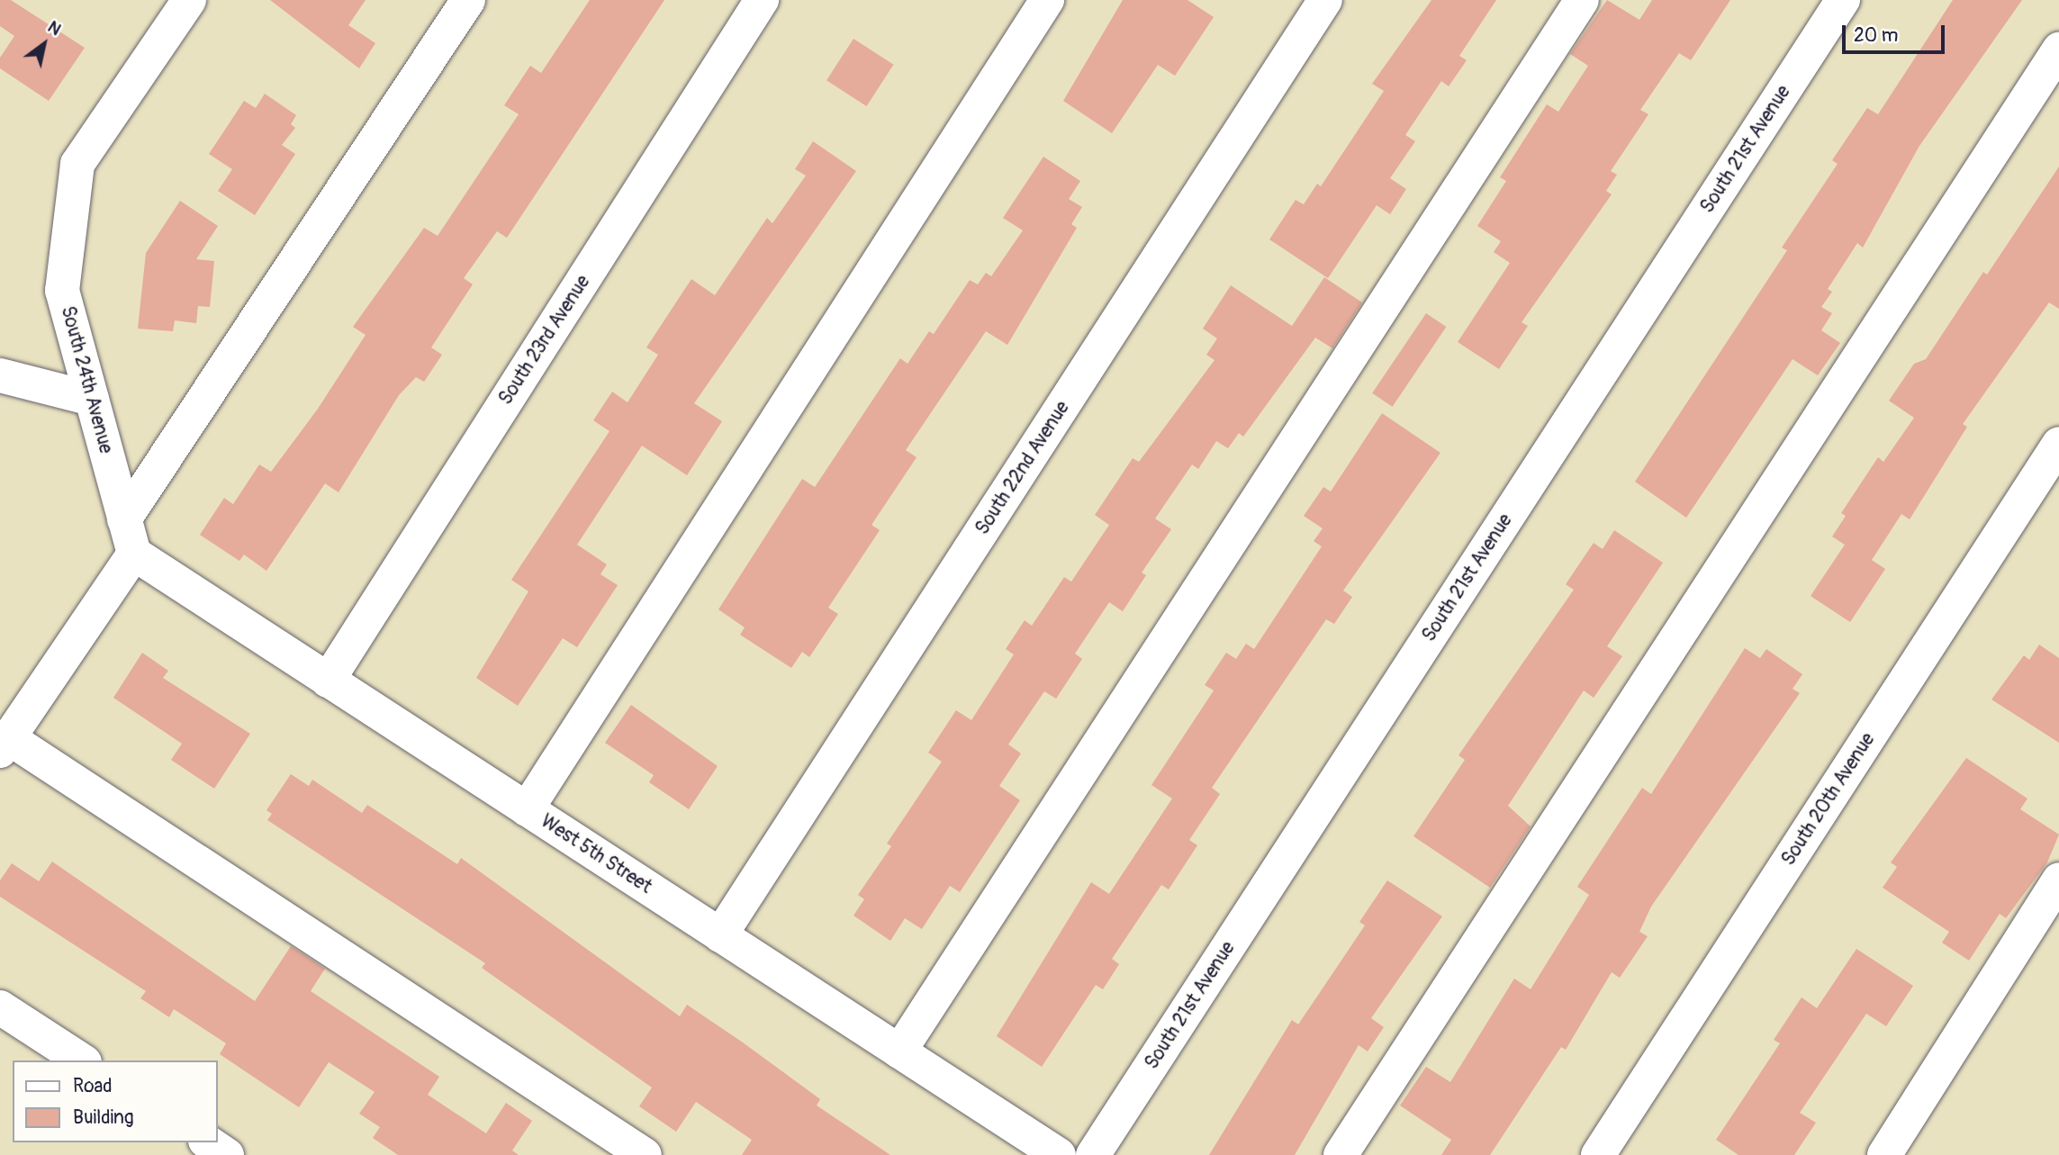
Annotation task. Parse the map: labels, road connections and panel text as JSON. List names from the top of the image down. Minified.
{"streets":{"street":["South 21st Avenue","South 23rd Avenue","South 24th Avenue","South 22nd Avenue","South 20th Avenue","West 5th Street"]},"crossings":[["South 23rd Avenue","West 5th Street"],["South 24th Avenue","West 5th Street"],["South 22nd Avenue","West 5th Street"]],"legend":["Road","Building"],"scale_bar":"20 m","north":"top right"}
